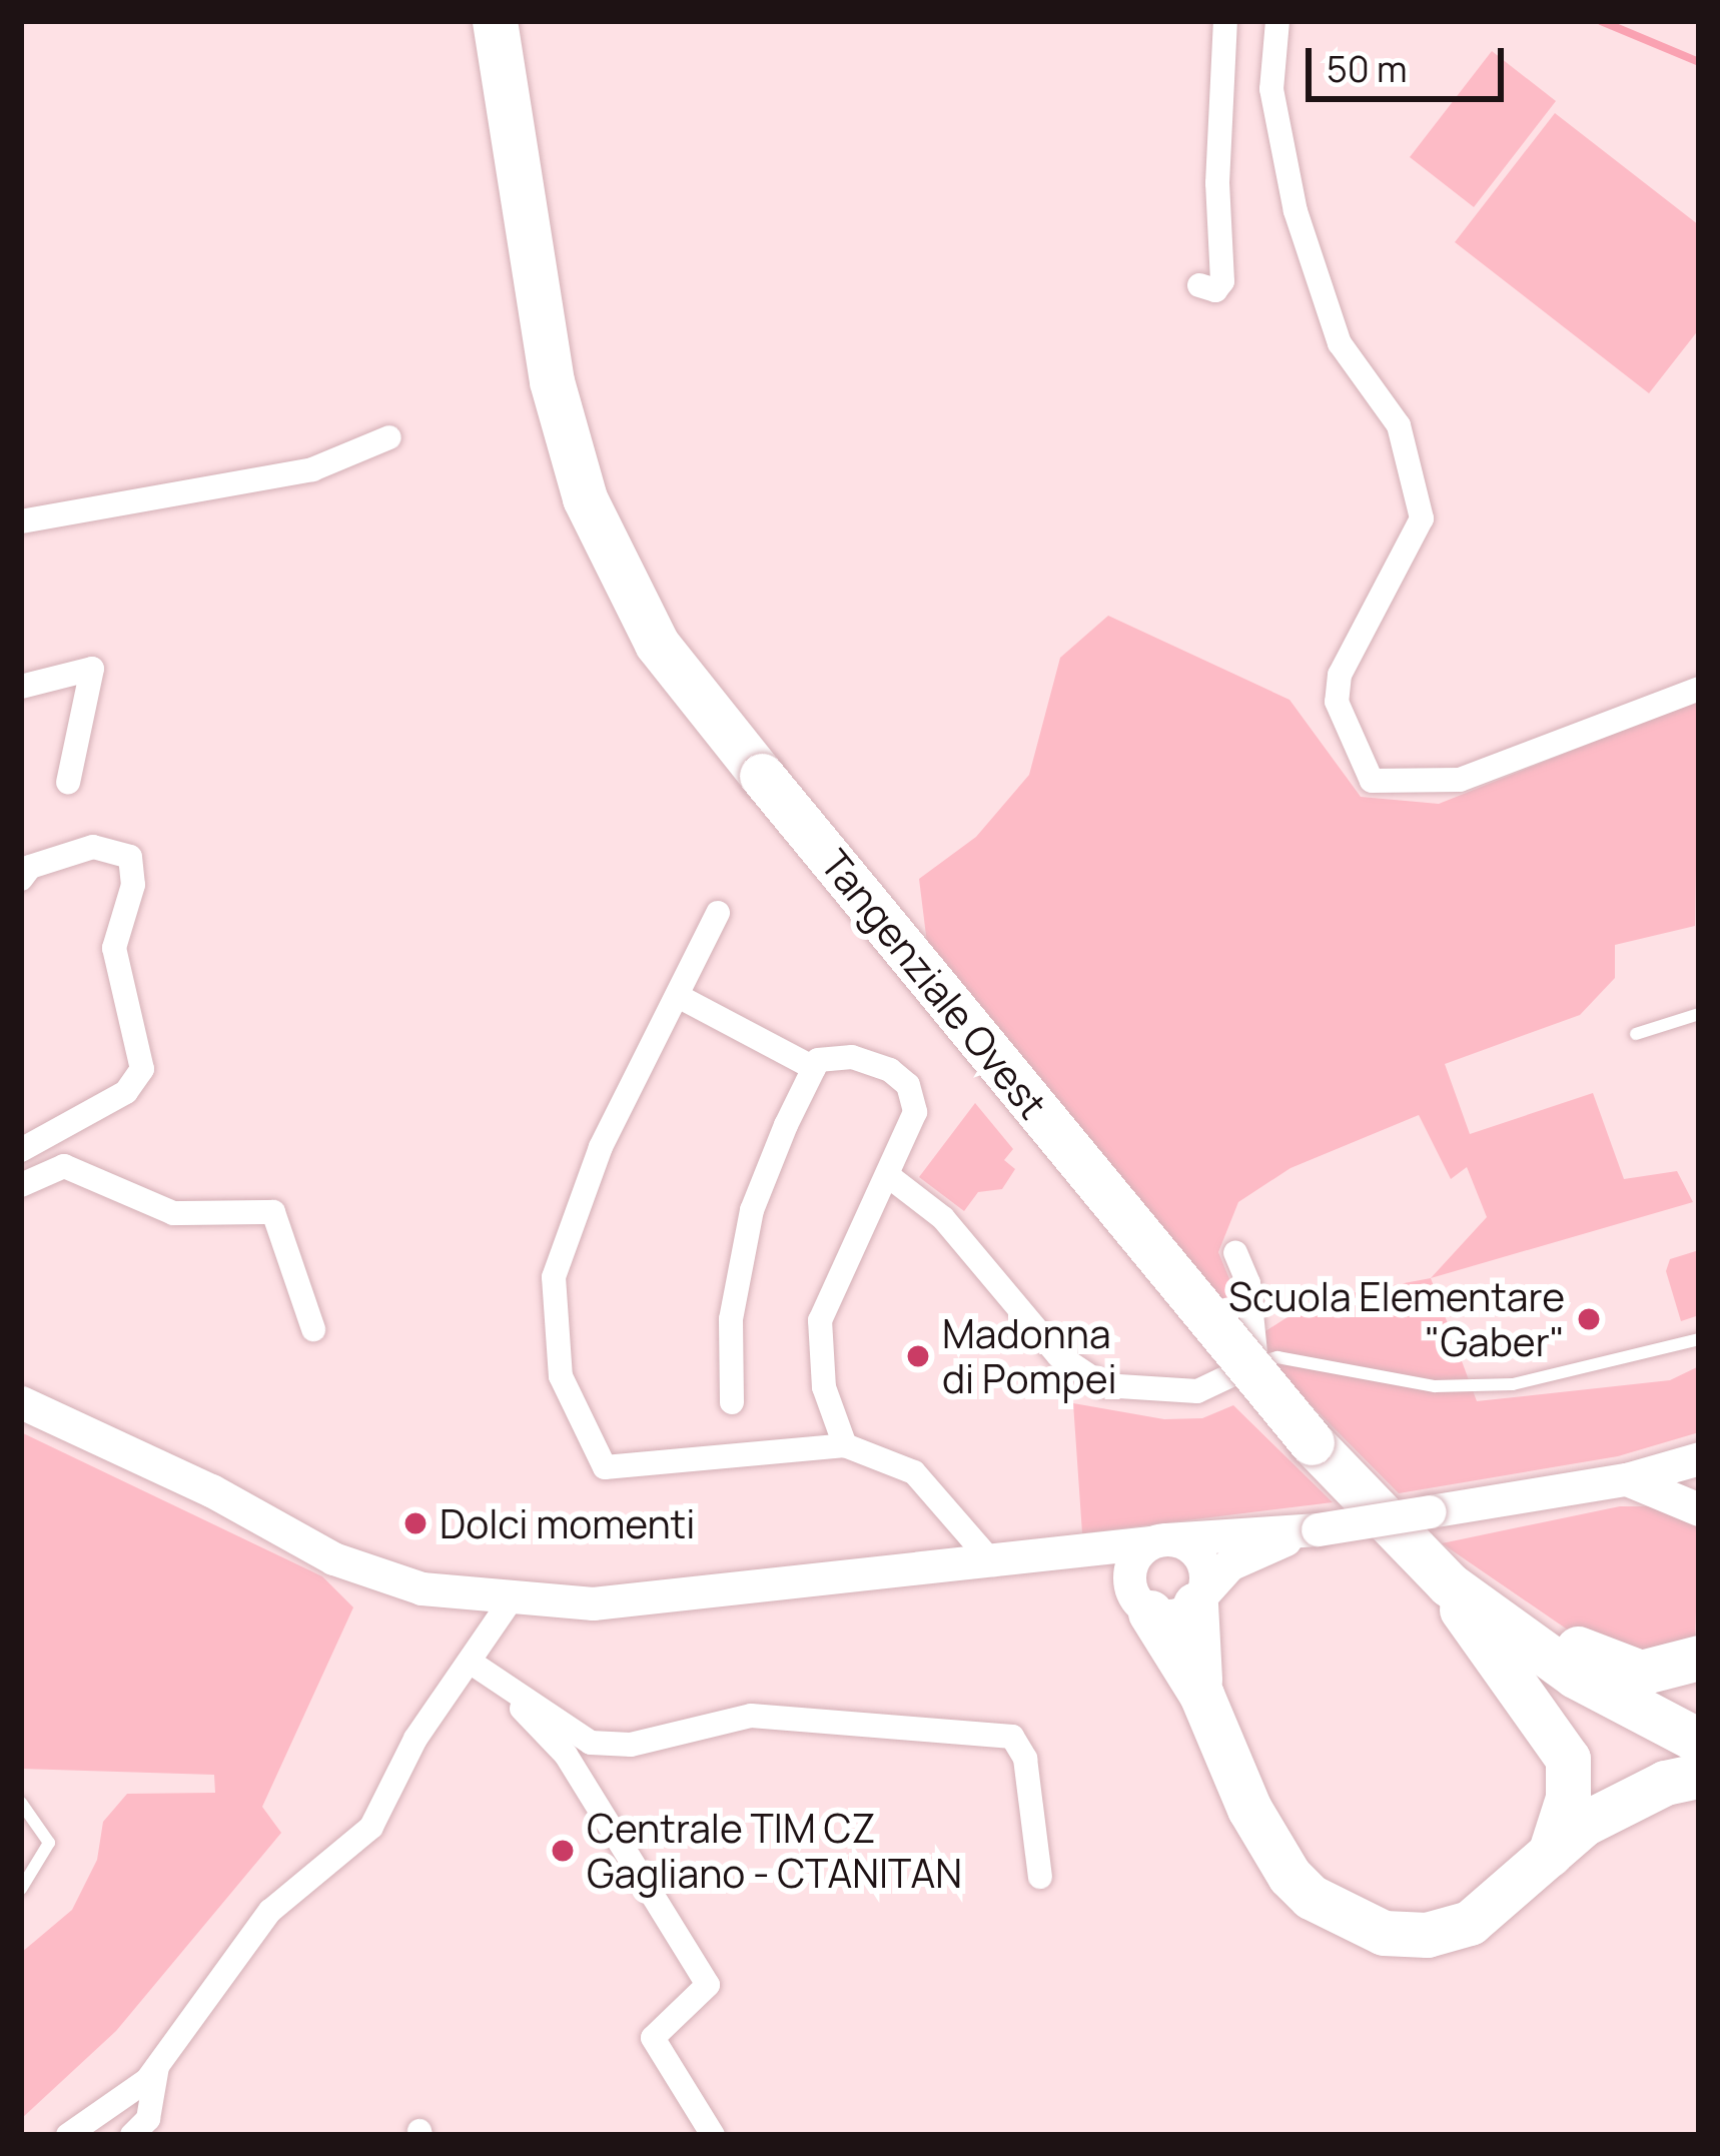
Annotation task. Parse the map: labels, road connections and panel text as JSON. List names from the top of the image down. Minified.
{"streets":{"highway":["Tangenziale Ovest"]},"places":["Scuola Elementare \"Gaber\"","Madonna di Pompei","Dolci momenti","Centrale TIM CZ Gagliano - CTANITAN"],"scale_bar":"50 m"}
